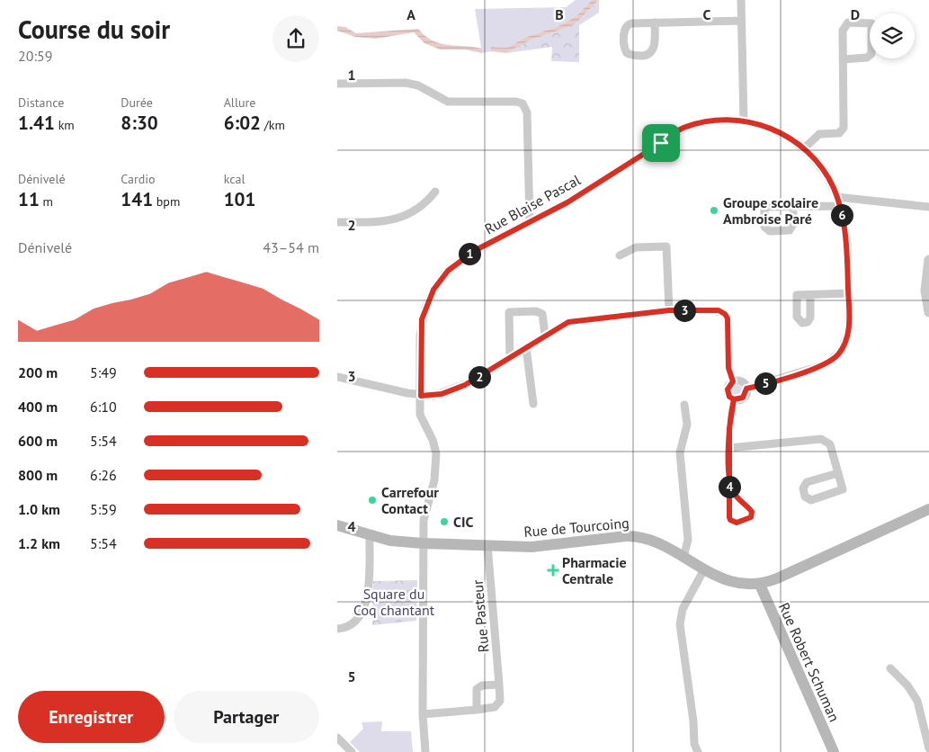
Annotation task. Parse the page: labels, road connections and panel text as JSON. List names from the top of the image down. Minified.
{"streets":{"main road":["Rue de Tourcoing","Rue Robert Schuman"],"street":["Rue Blaise Pascal","Rue Pasteur"]},"crossings":[["Rue Blaise Pascal","Rue de Tourcoing"],["Rue Blaise Pascal","Rue Pasteur"],["Rue de Tourcoing","Rue Pasteur"],["Rue de Tourcoing","Rue Robert Schuman"]],"parks":["Square du Coq chantant"],"places":{"other":["Groupe scolaire Ambroise Paré","Carrefour Contact","CIC"],"health":["Pharmacie Centrale"]},"page":{"heading":["Course du soir","20:59"],"stats":[["Distance","1.41 km"],["Durée","8:30"],["Allure","6:02 /km"],["Dénivelé","11 m"],["Cardio","141 bpm"],["kcal","101"]],"pins":["6","1","3","2","5","4"],"chart":["Dénivelé","43–54 m"],"list":[{"name":"200 m","note":"5:49"},{"name":"400 m","note":"6:10"},{"name":"600 m","note":"5:54"},{"name":"800 m","note":"6:26"},{"name":"1.0 km","note":"5:59"},{"name":"1.2 km","note":"5:54"}],"buttons":["Enregistrer","Partager"]},"grid":{"columns":["A","B","C","D"],"rows":["1","2","3","4","5"]}}
